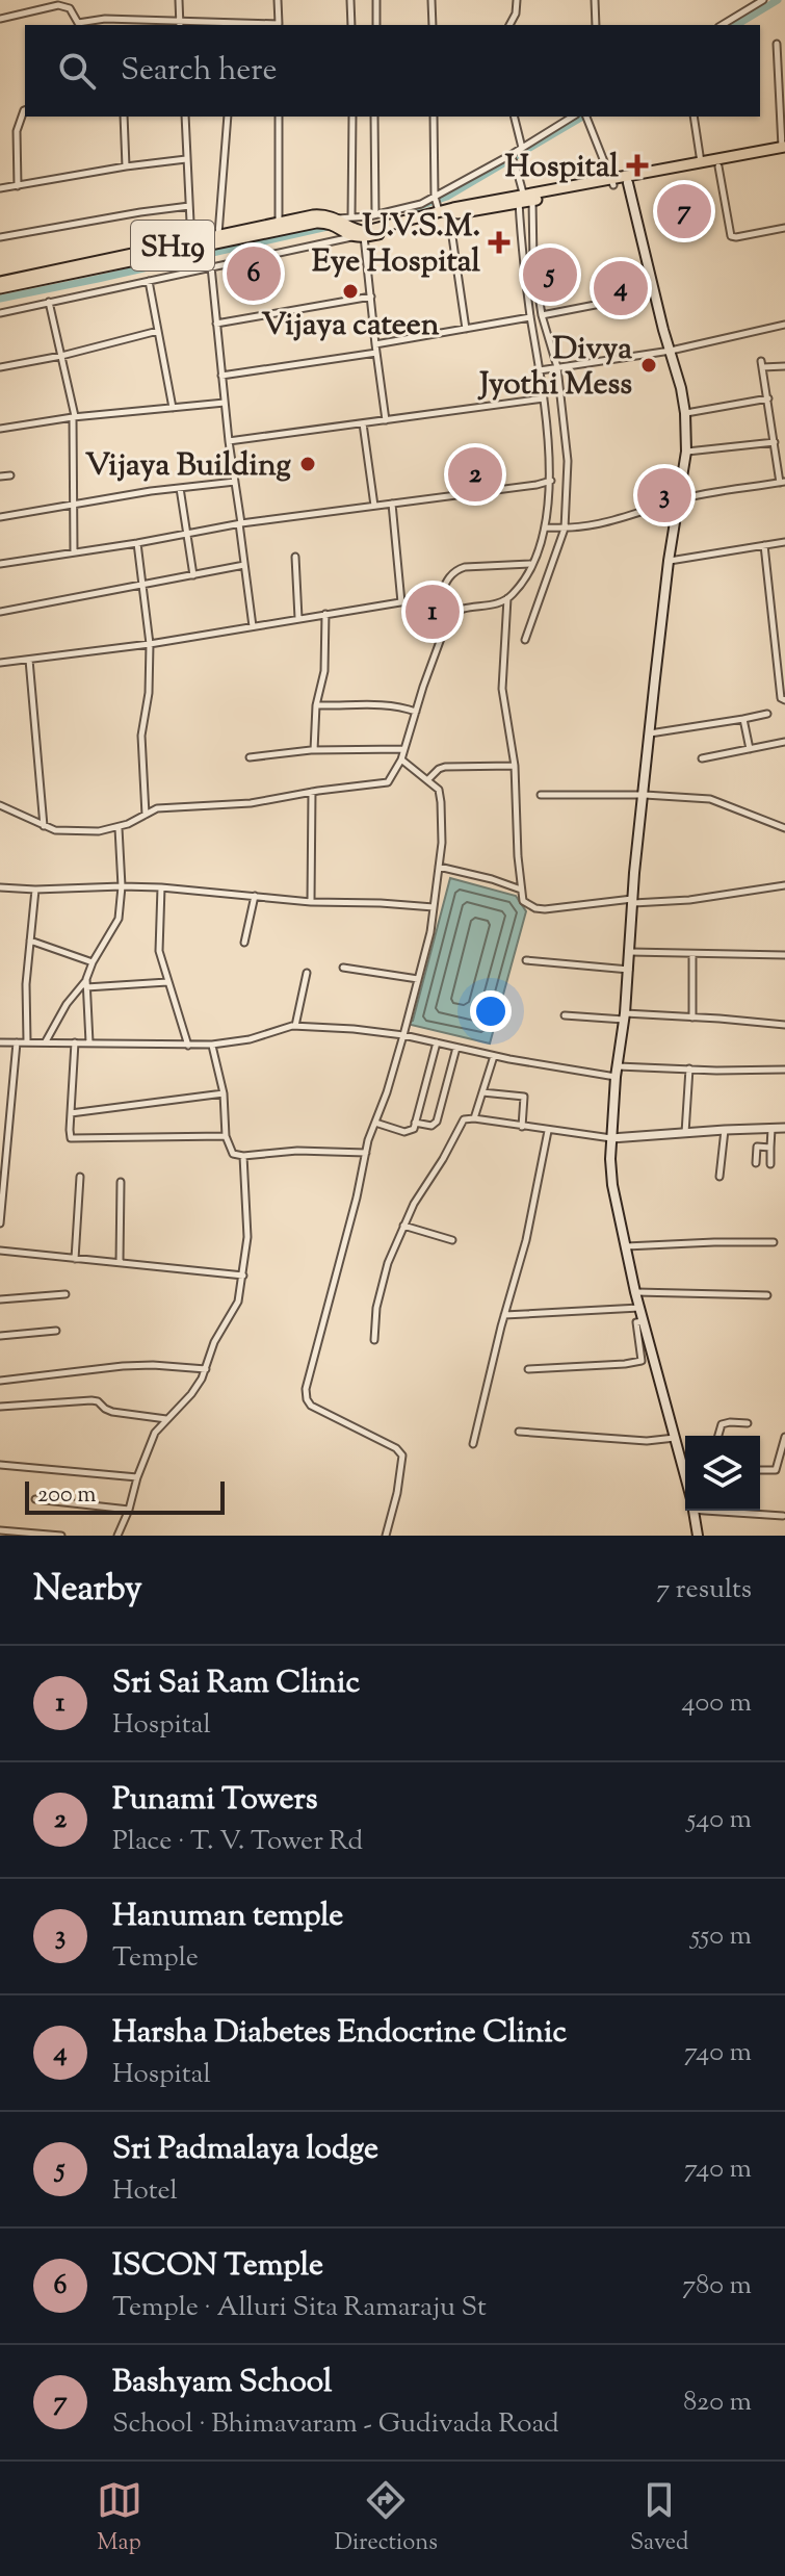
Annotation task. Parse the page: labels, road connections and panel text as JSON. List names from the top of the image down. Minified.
{"streets":{"main road":["SH19"]},"places":{"health":["Hospital","U.V.S.M. Eye Hospital"],"other":["Vijaya cateen","Divya Jyothi Mess","Vijaya Building"]},"scale_bar":"200 m","page":{"search":"Search here","pins":["7","6","5","4","2","3","1"],"scale":"200 m","heading":["Nearby","7 results"],"list":[{"mark":"1","name":"Sri Sai Ram Clinic","note":"Hospital","value":"400 m"},{"mark":"2","name":"Punami Towers","note":"Place · T. V. Tower Rd","value":"540 m"},{"mark":"3","name":"Hanuman temple","note":"Temple","value":"550 m"},{"mark":"4","name":"Harsha Diabetes Endocrine Clinic","note":"Hospital","value":"740 m"},{"mark":"5","name":"Sri Padmalaya lodge","note":"Hotel","value":"740 m"},{"mark":"6","name":"ISCON Temple","note":"Temple · Alluri Sita Ramaraju St","value":"780 m"},{"mark":"7","name":"Bashyam School","note":"School · Bhimavaram - Gudivada Road","value":"820 m"}],"nav":["Map","Directions","Saved"]}}
